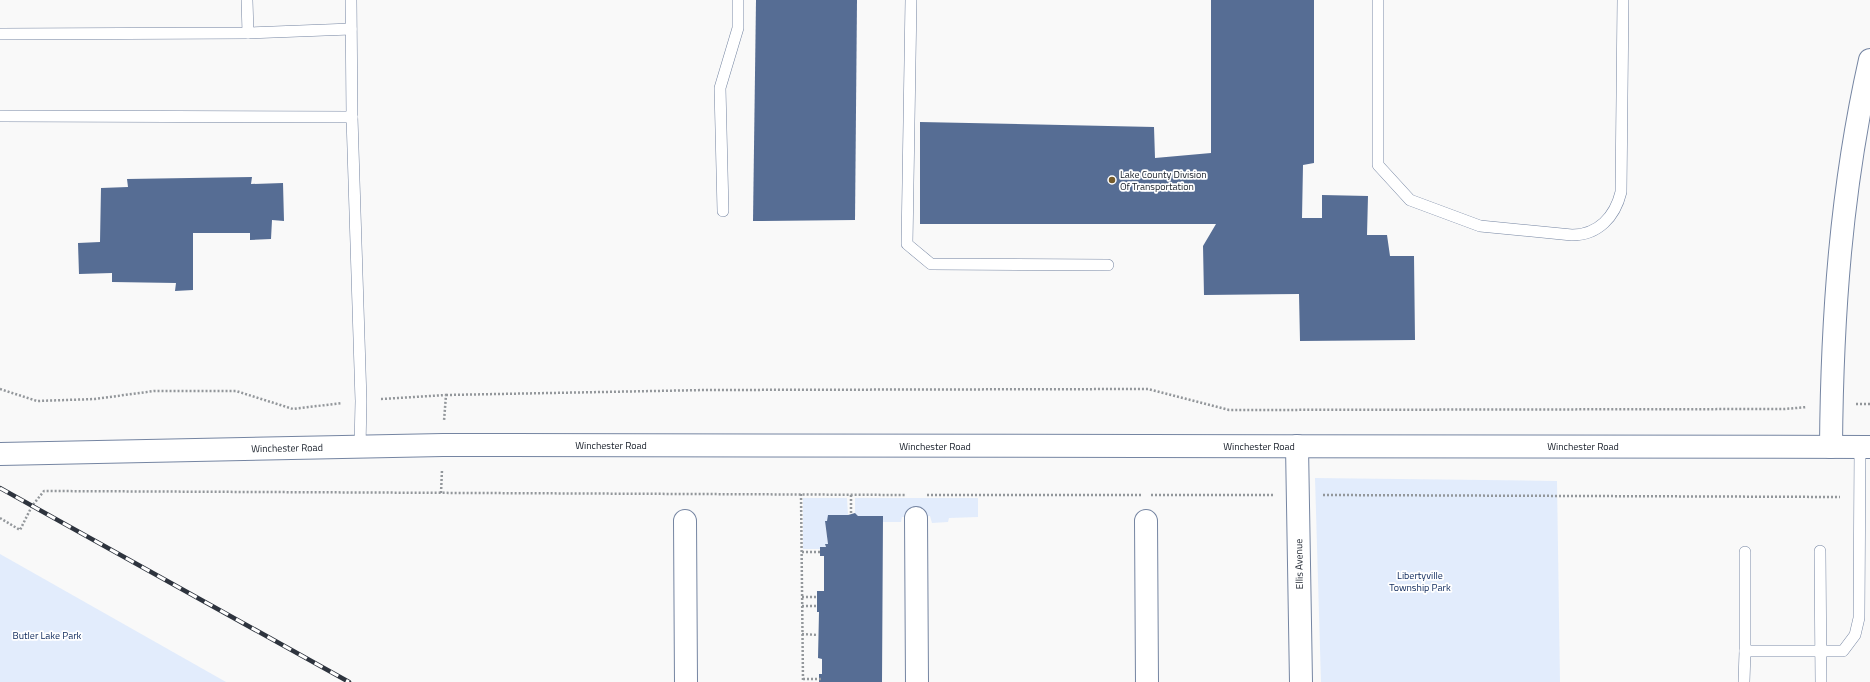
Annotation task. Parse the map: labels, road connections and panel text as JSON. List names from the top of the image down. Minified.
{"streets":{"main road":["Winchester Road","Ellis Avenue"]},"crossings":[["Winchester Road","Ellis Avenue"]],"parks":["Libertyville Township Park","Butler Lake Park"],"places":["Lake County Division Of Transportation"]}
